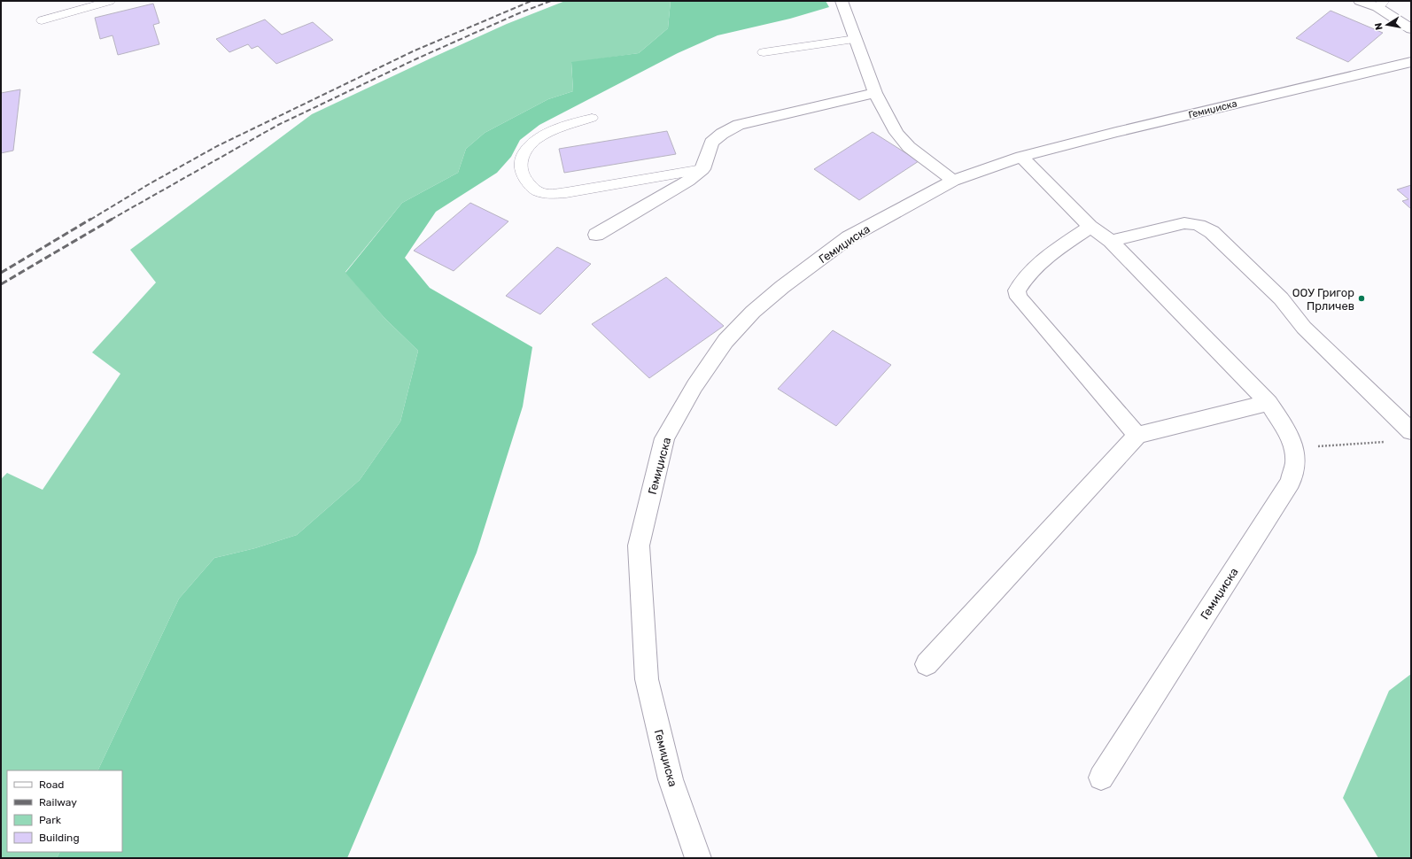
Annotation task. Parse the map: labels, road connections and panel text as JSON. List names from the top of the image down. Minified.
{"streets":{"street":["Гемиџиска"]},"places":["ООУ Григор Прличев"],"legend":["Road","Railway","Park","Building"],"north":"left"}
